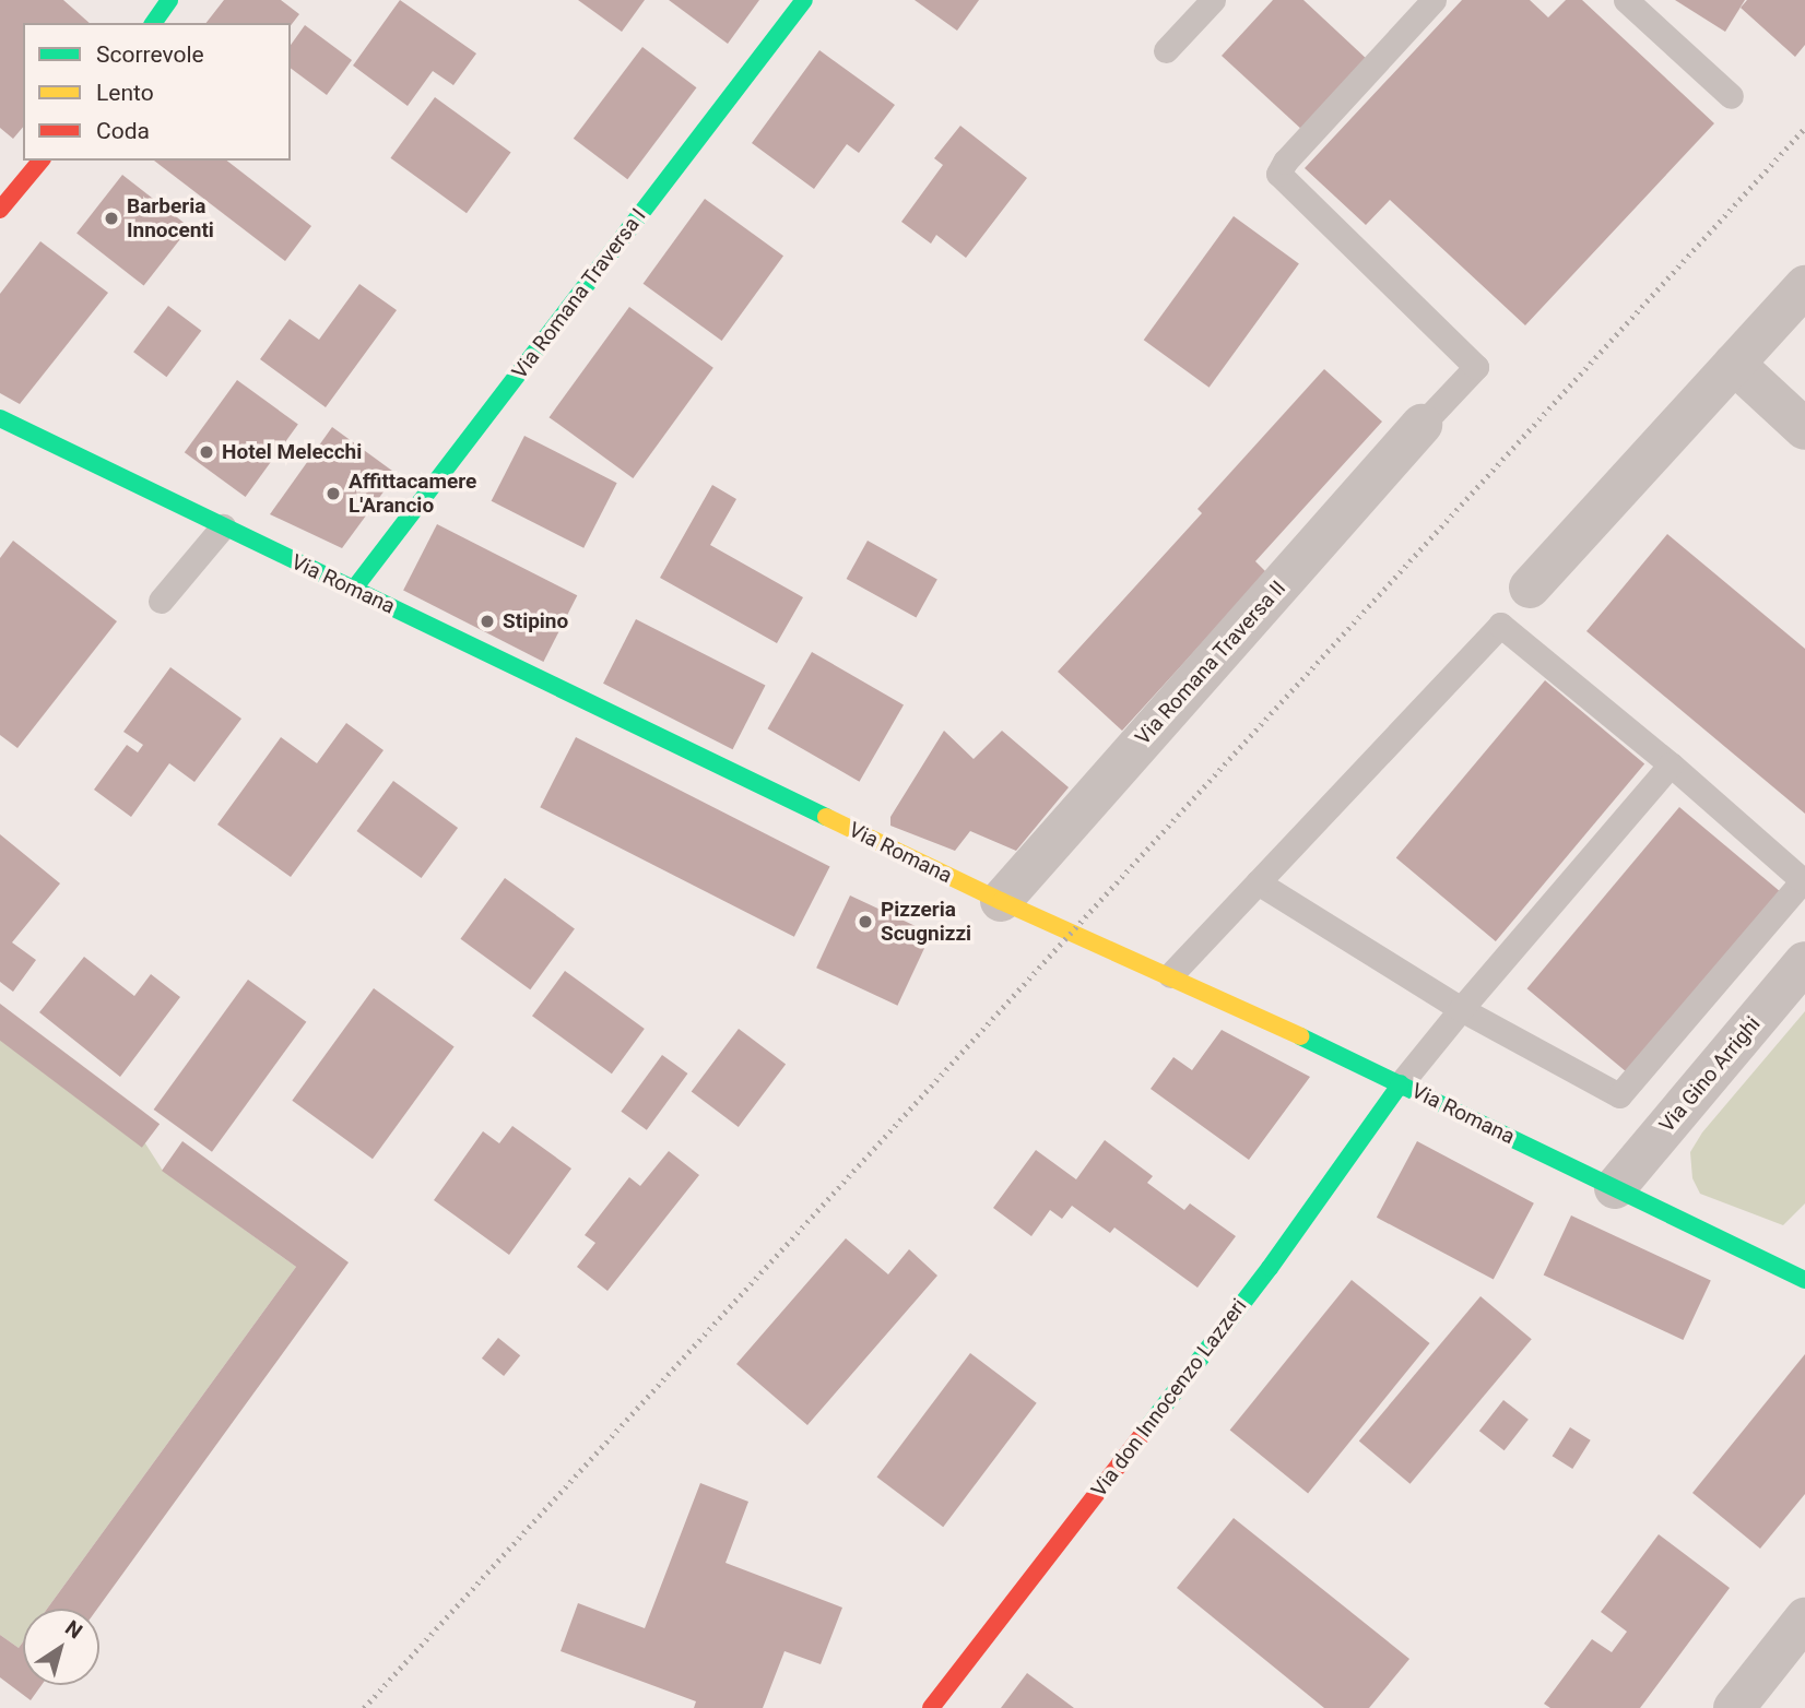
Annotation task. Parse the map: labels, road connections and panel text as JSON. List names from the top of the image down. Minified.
{"streets":{"main road":["Via Romana Traversa I","Via Romana","Via don Innocenzo Lazzeri"],"street":["Via Romana Traversa II","Via Gino Arrighi"]},"crossings":[["Via Romana Traversa I","Via Romana"],["Via Romana","Via Romana Traversa II"],["Via Romana","Via Gino Arrighi"],["Via Romana","Via don Innocenzo Lazzeri"]],"places":["Barberia Innocenti","Hotel Melecchi","Affittacamere L'Arancio","Stipino","Pizzeria Scugnizzi"],"legend":["Scorrevole","Lento","Coda"],"north":"top right"}
